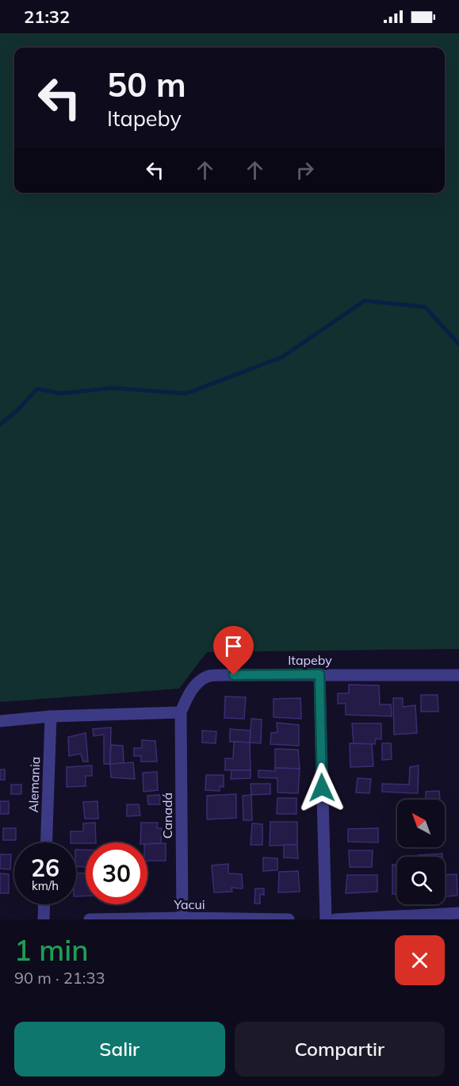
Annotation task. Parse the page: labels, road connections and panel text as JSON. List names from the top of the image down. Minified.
{"streets":{"street":["Itapeby","Alemania","Canadá","Yacui"]},"crossings":[["Itapeby","Canadá"],["Canadá","Yacui"]],"north":"top left","page":{"status":"21:32","turn":["50 m","Itapeby"],"speed":"26 km/h","limit":"30","heading":["1 min","90 m · 21:33"],"buttons":["Salir","Compartir"]}}
